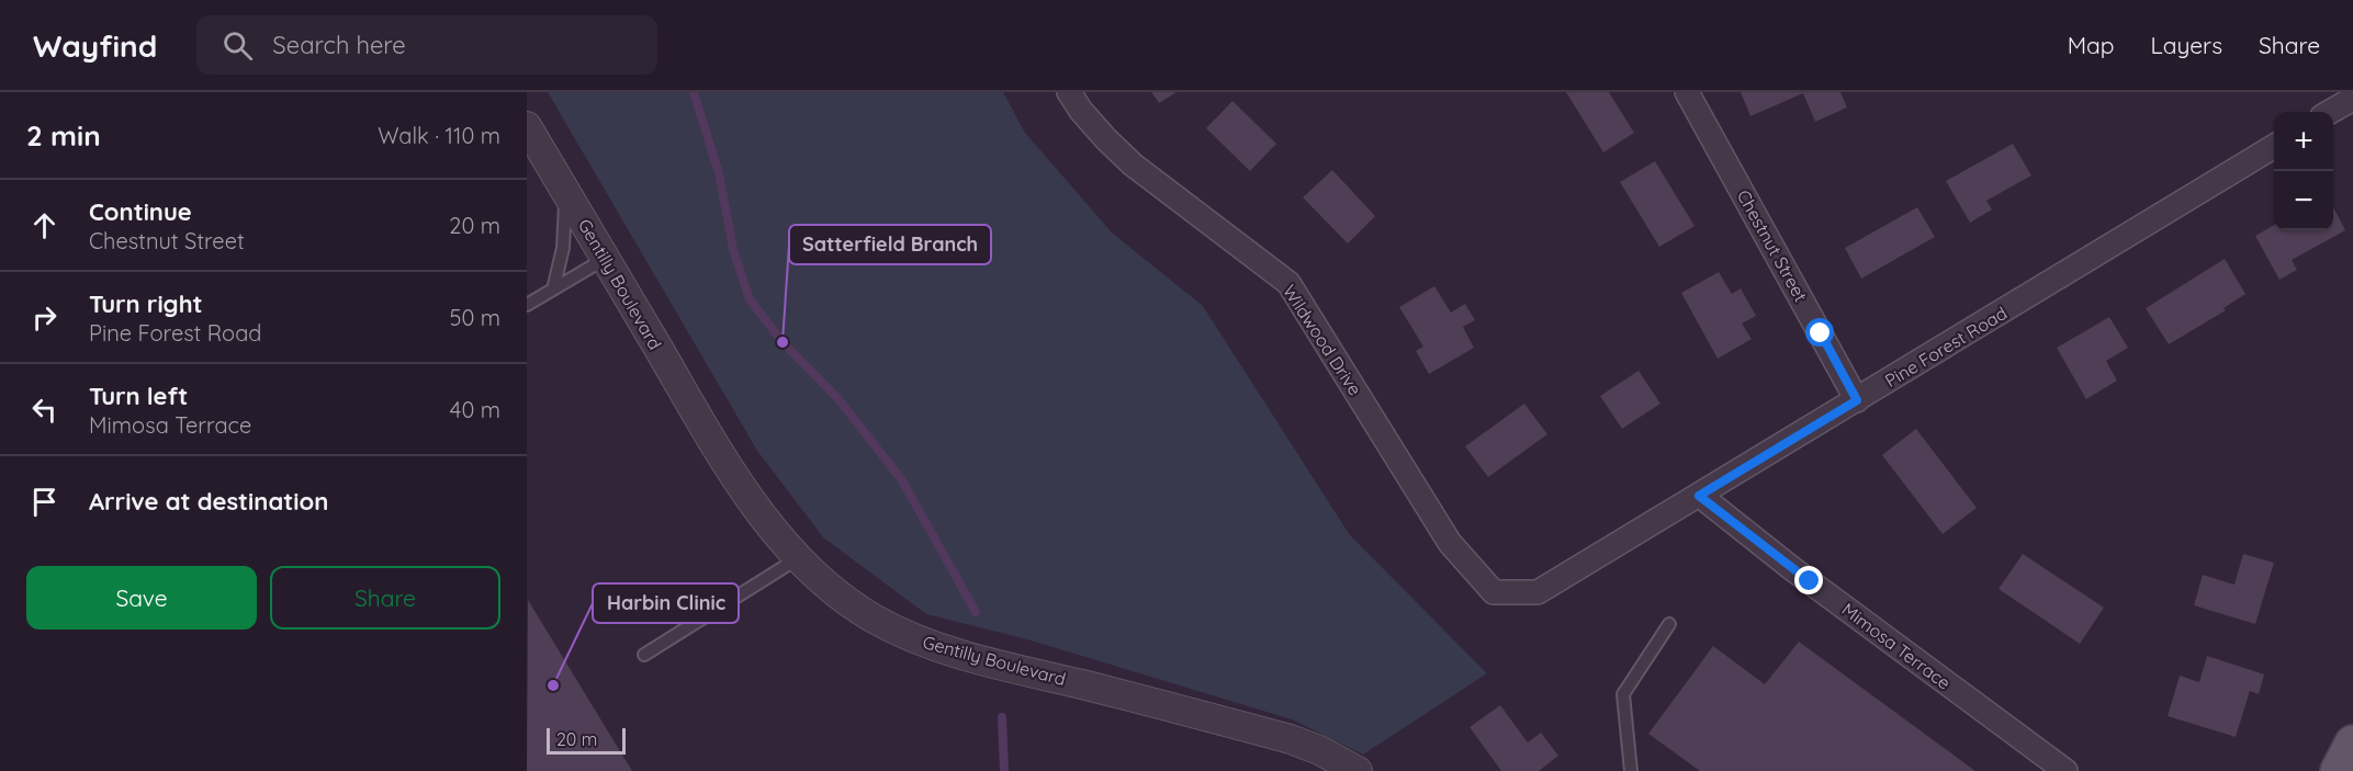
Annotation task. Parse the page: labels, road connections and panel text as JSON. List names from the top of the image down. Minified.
{"streets":{"street":["Chestnut Street","Gentilly Boulevard","Wildwood Drive","Pine Forest Road","Mimosa Terrace"]},"crossings":[["Chestnut Street","Pine Forest Road"],["Wildwood Drive","Pine Forest Road"],["Pine Forest Road","Mimosa Terrace"]],"places":["Satterfield Branch","Harbin Clinic"],"scale_bar":"20 m","page":{"header":"Wayfind","search":"Search here","nav":["Map","Layers","Share"],"heading":["2 min","Walk · 110 m"],"map_buttons":["+","−"],"list":[["Continue","Chestnut Street","20 m"],["Turn right","Pine Forest Road","50 m"],["Turn left","Mimosa Terrace","40 m"],"Arrive at destination"],"buttons":["Save","Share"],"scale":"20 m"}}
